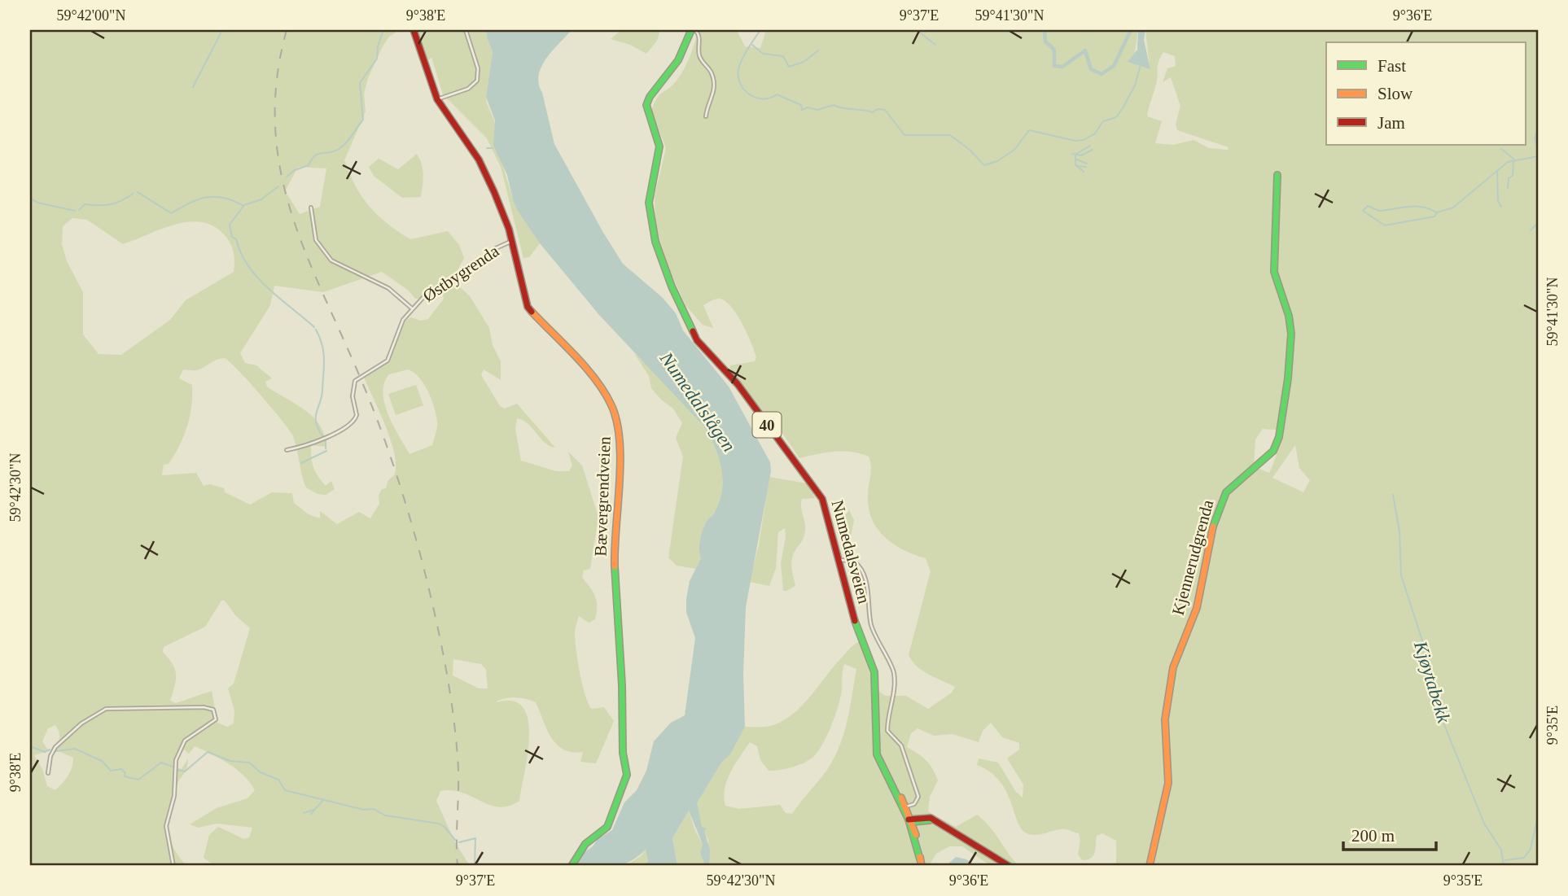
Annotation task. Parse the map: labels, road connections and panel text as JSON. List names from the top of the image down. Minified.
{"streets":{"main road":["40","Bævergrendveien","Numedalsveien","Kjennerudgrenda"],"street":["Østbygrenda"]},"crossings":[["Østbygrenda","Bævergrendveien"]],"water":["Numedalslågen","Kjøytabekk"],"legend":["Fast","Slow","Jam"],"scale_bar":"200 m","coordinates":["59°42'00\"N","9°38'E","9°37'E","59°41'30\"N","9°36'E","59°42'30\"N","9°35'E"]}
